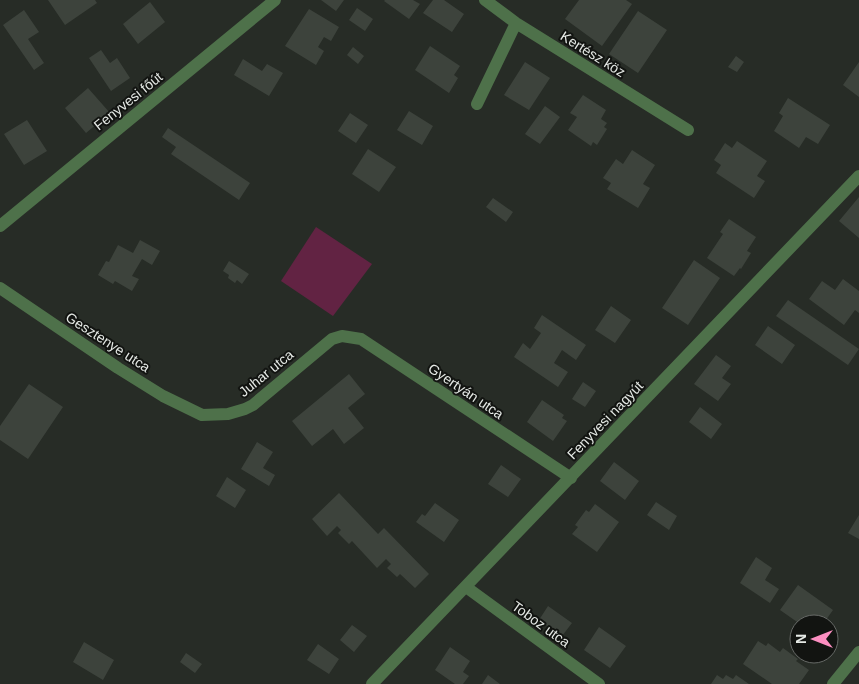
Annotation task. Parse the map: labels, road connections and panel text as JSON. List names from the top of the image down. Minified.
{"streets":{"street":["Kertész köz","Fenyvesi főút","Gesztenye utca","Juhar utca","Gyertyán utca","Fenyvesi nagyút","Toboz utca"]},"crossings":[["Gesztenye utca","Juhar utca"],["Juhar utca","Gyertyán utca"],["Gyertyán utca","Fenyvesi nagyút"],["Fenyvesi nagyút","Toboz utca"]],"north":"left"}
